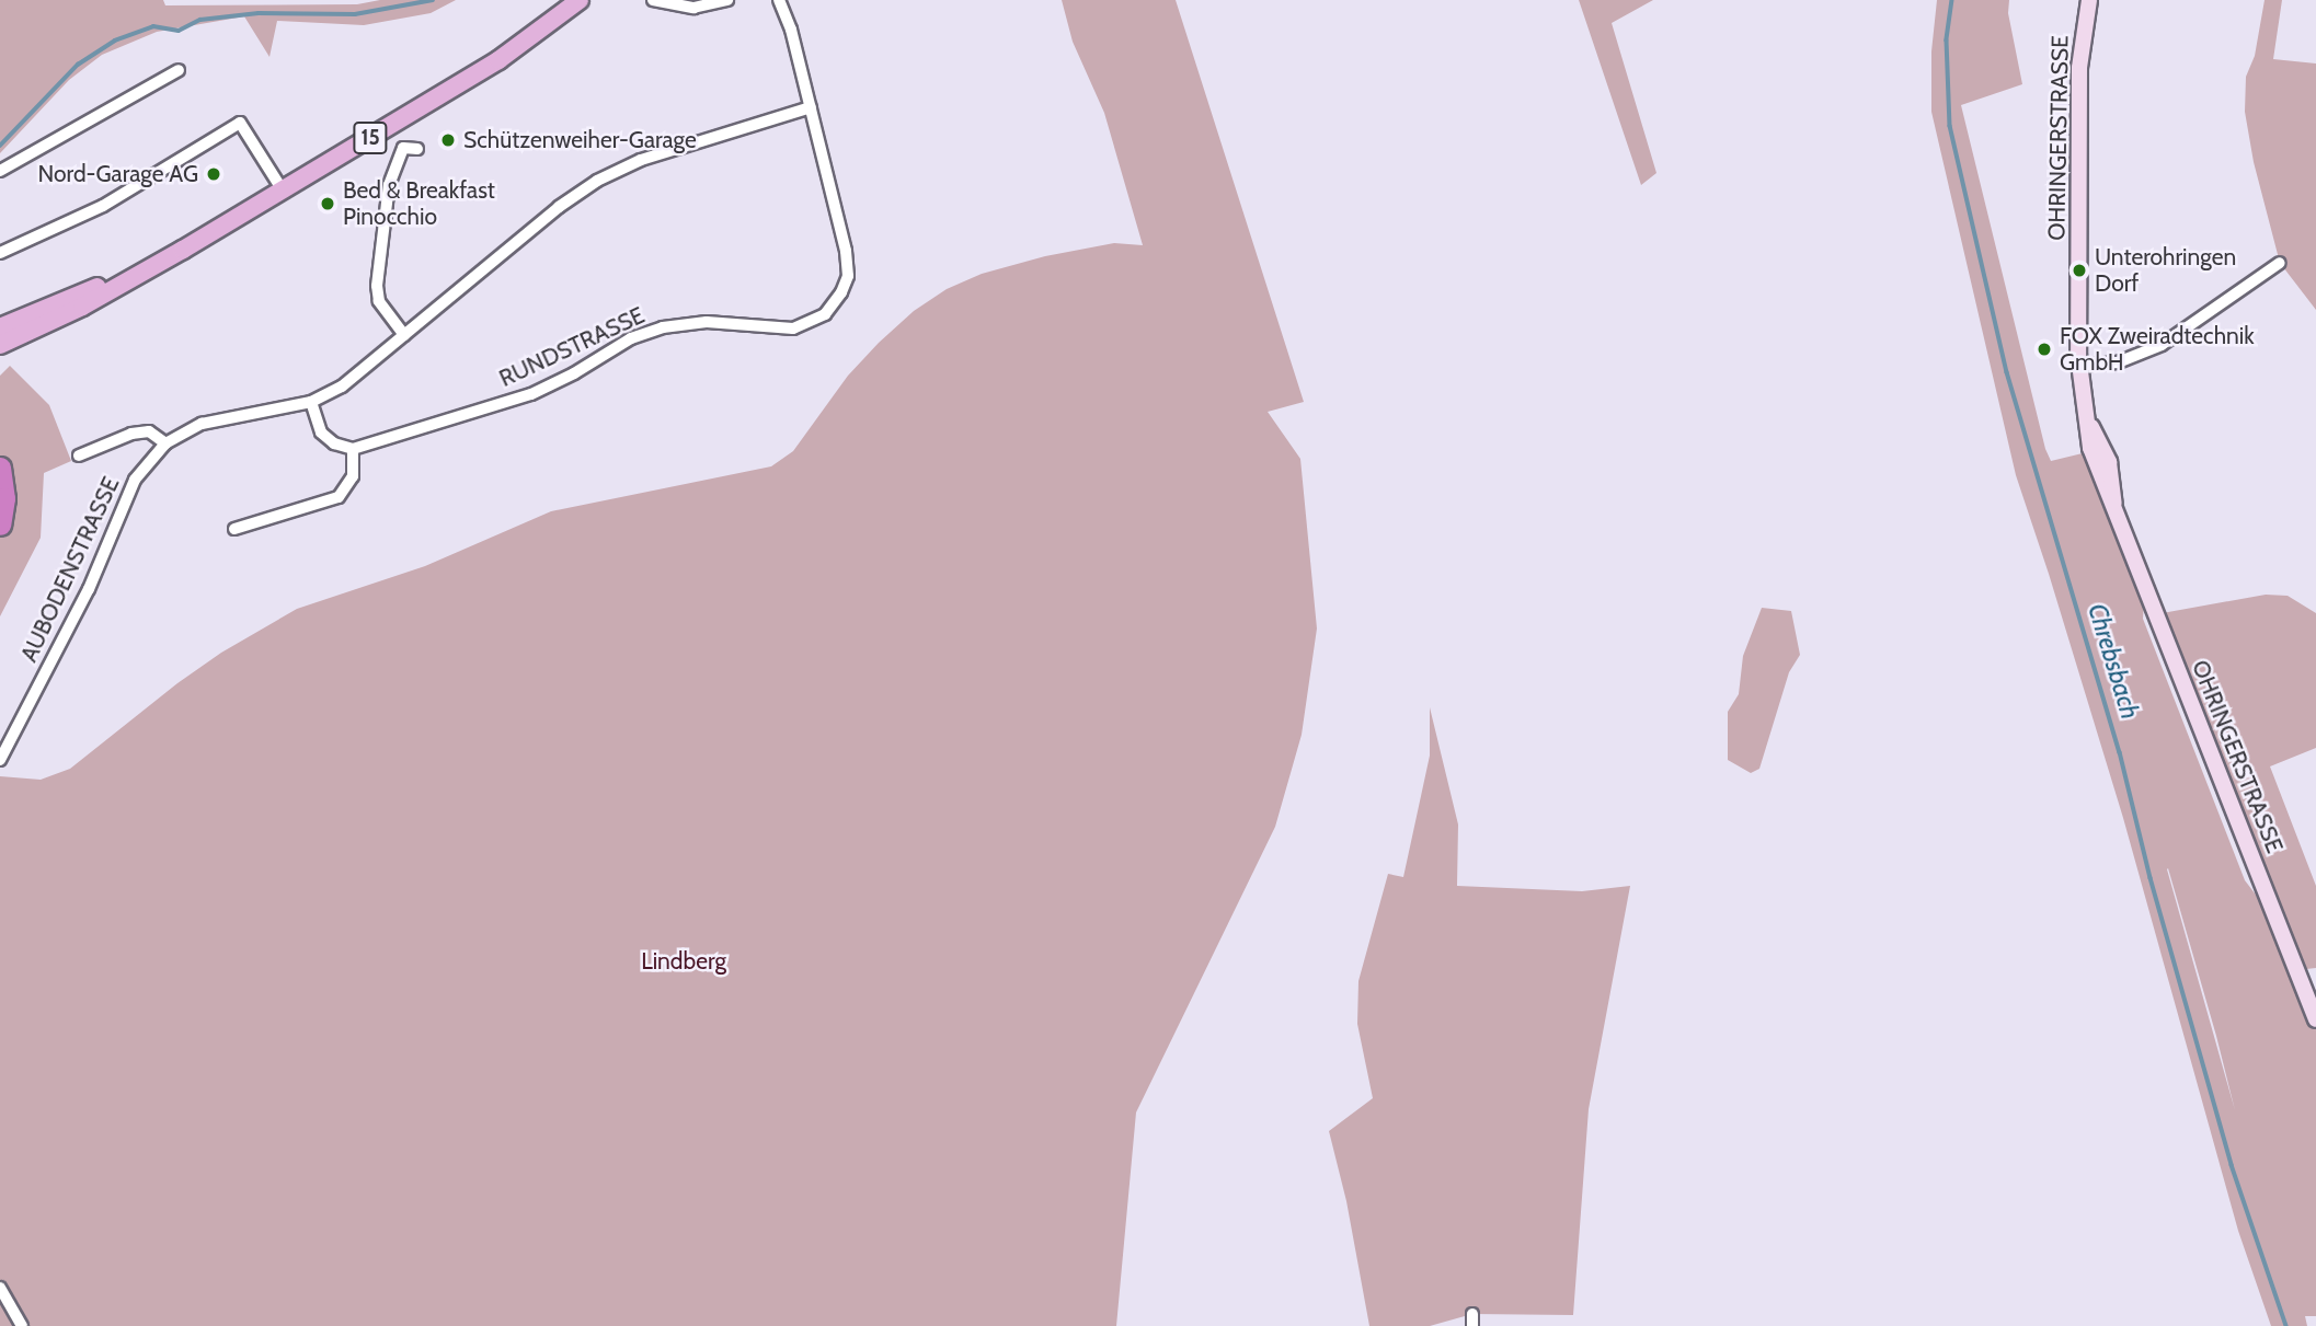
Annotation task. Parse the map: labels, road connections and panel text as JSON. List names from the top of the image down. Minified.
{"streets":{"main road":["15","OHRINGERSTRASSE"],"street":["RUNDSTRASSE","AUBODENSTRASSE"]},"crossings":[["RUNDSTRASSE","AUBODENSTRASSE"]],"water":["Chrebsbach"],"parks":["Lindberg"],"places":["Schützenweiher-Garage","Nord-Garage AG","Bed & Breakfast Pinocchio","Unterohringen Dorf","FOX Zweiradtechnik GmbH"]}
